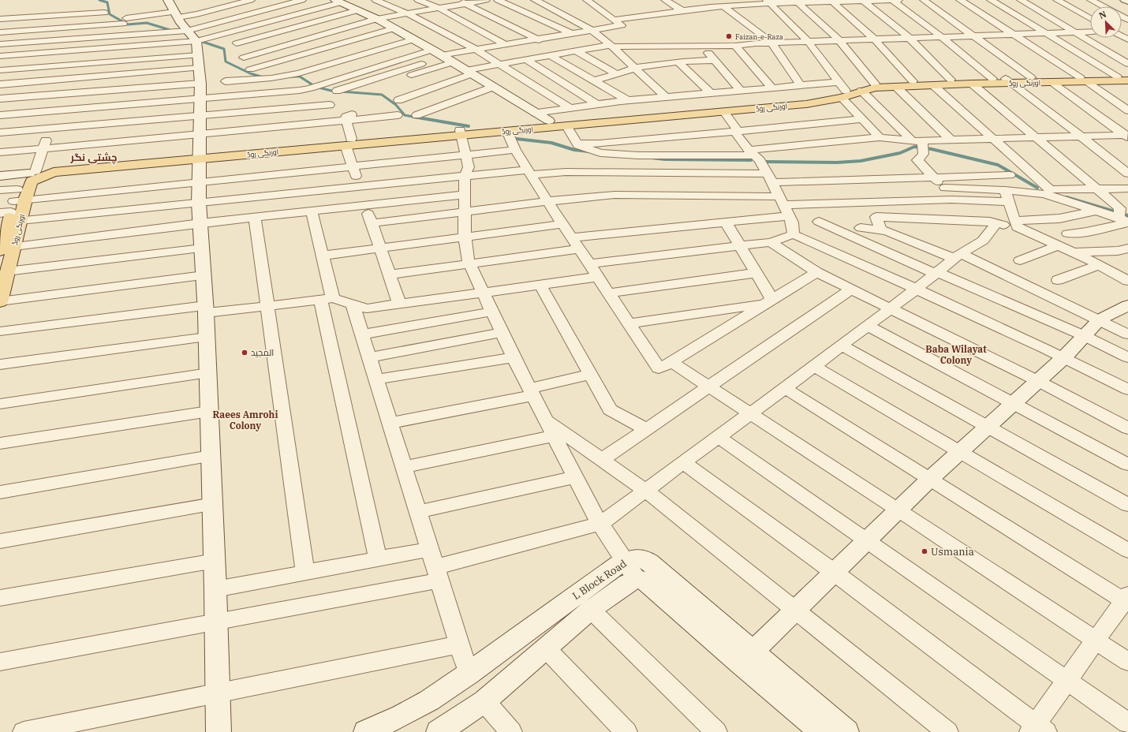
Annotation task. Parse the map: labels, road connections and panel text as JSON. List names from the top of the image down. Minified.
{"streets":{"main road":["اورنگی روڈ"],"street":["L Block Road"]},"districts":["چشتی نگر","Baba Wilayat Colony","Raees Amrohi Colony"],"places":["Faizan-e-Raza","المجید","Usmania"],"north":"top left"}
